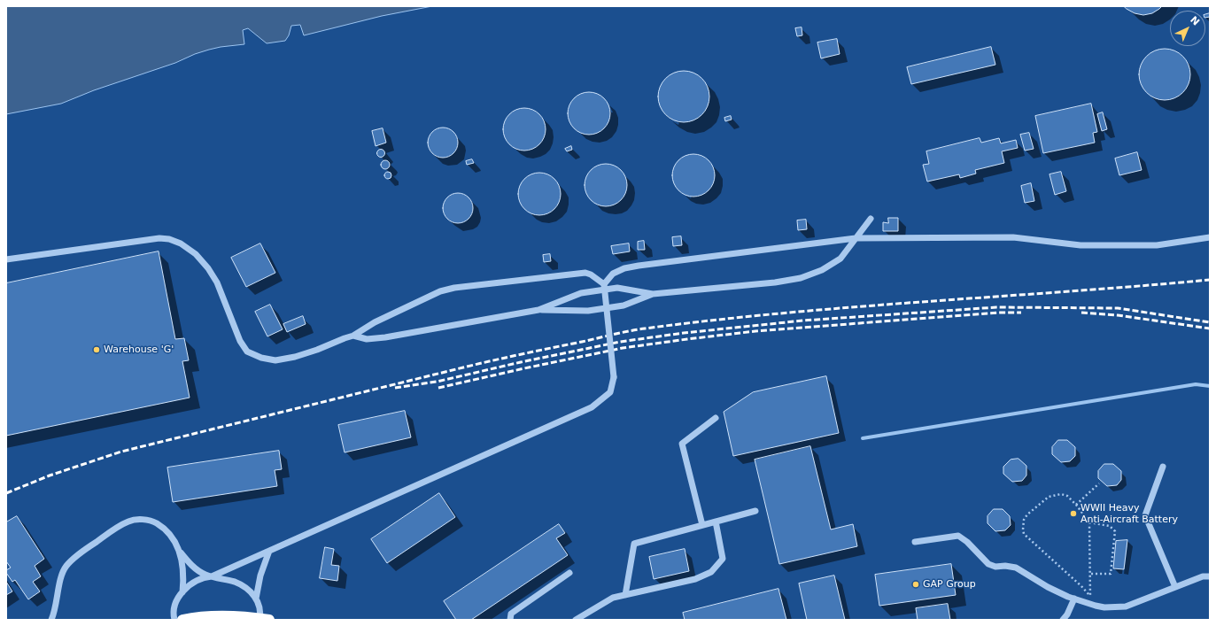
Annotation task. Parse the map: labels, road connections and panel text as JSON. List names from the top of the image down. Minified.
{"places":["Warehouse 'G'","WWII Heavy Anti-Aircraft Battery","GAP Group"],"north":"top right"}
